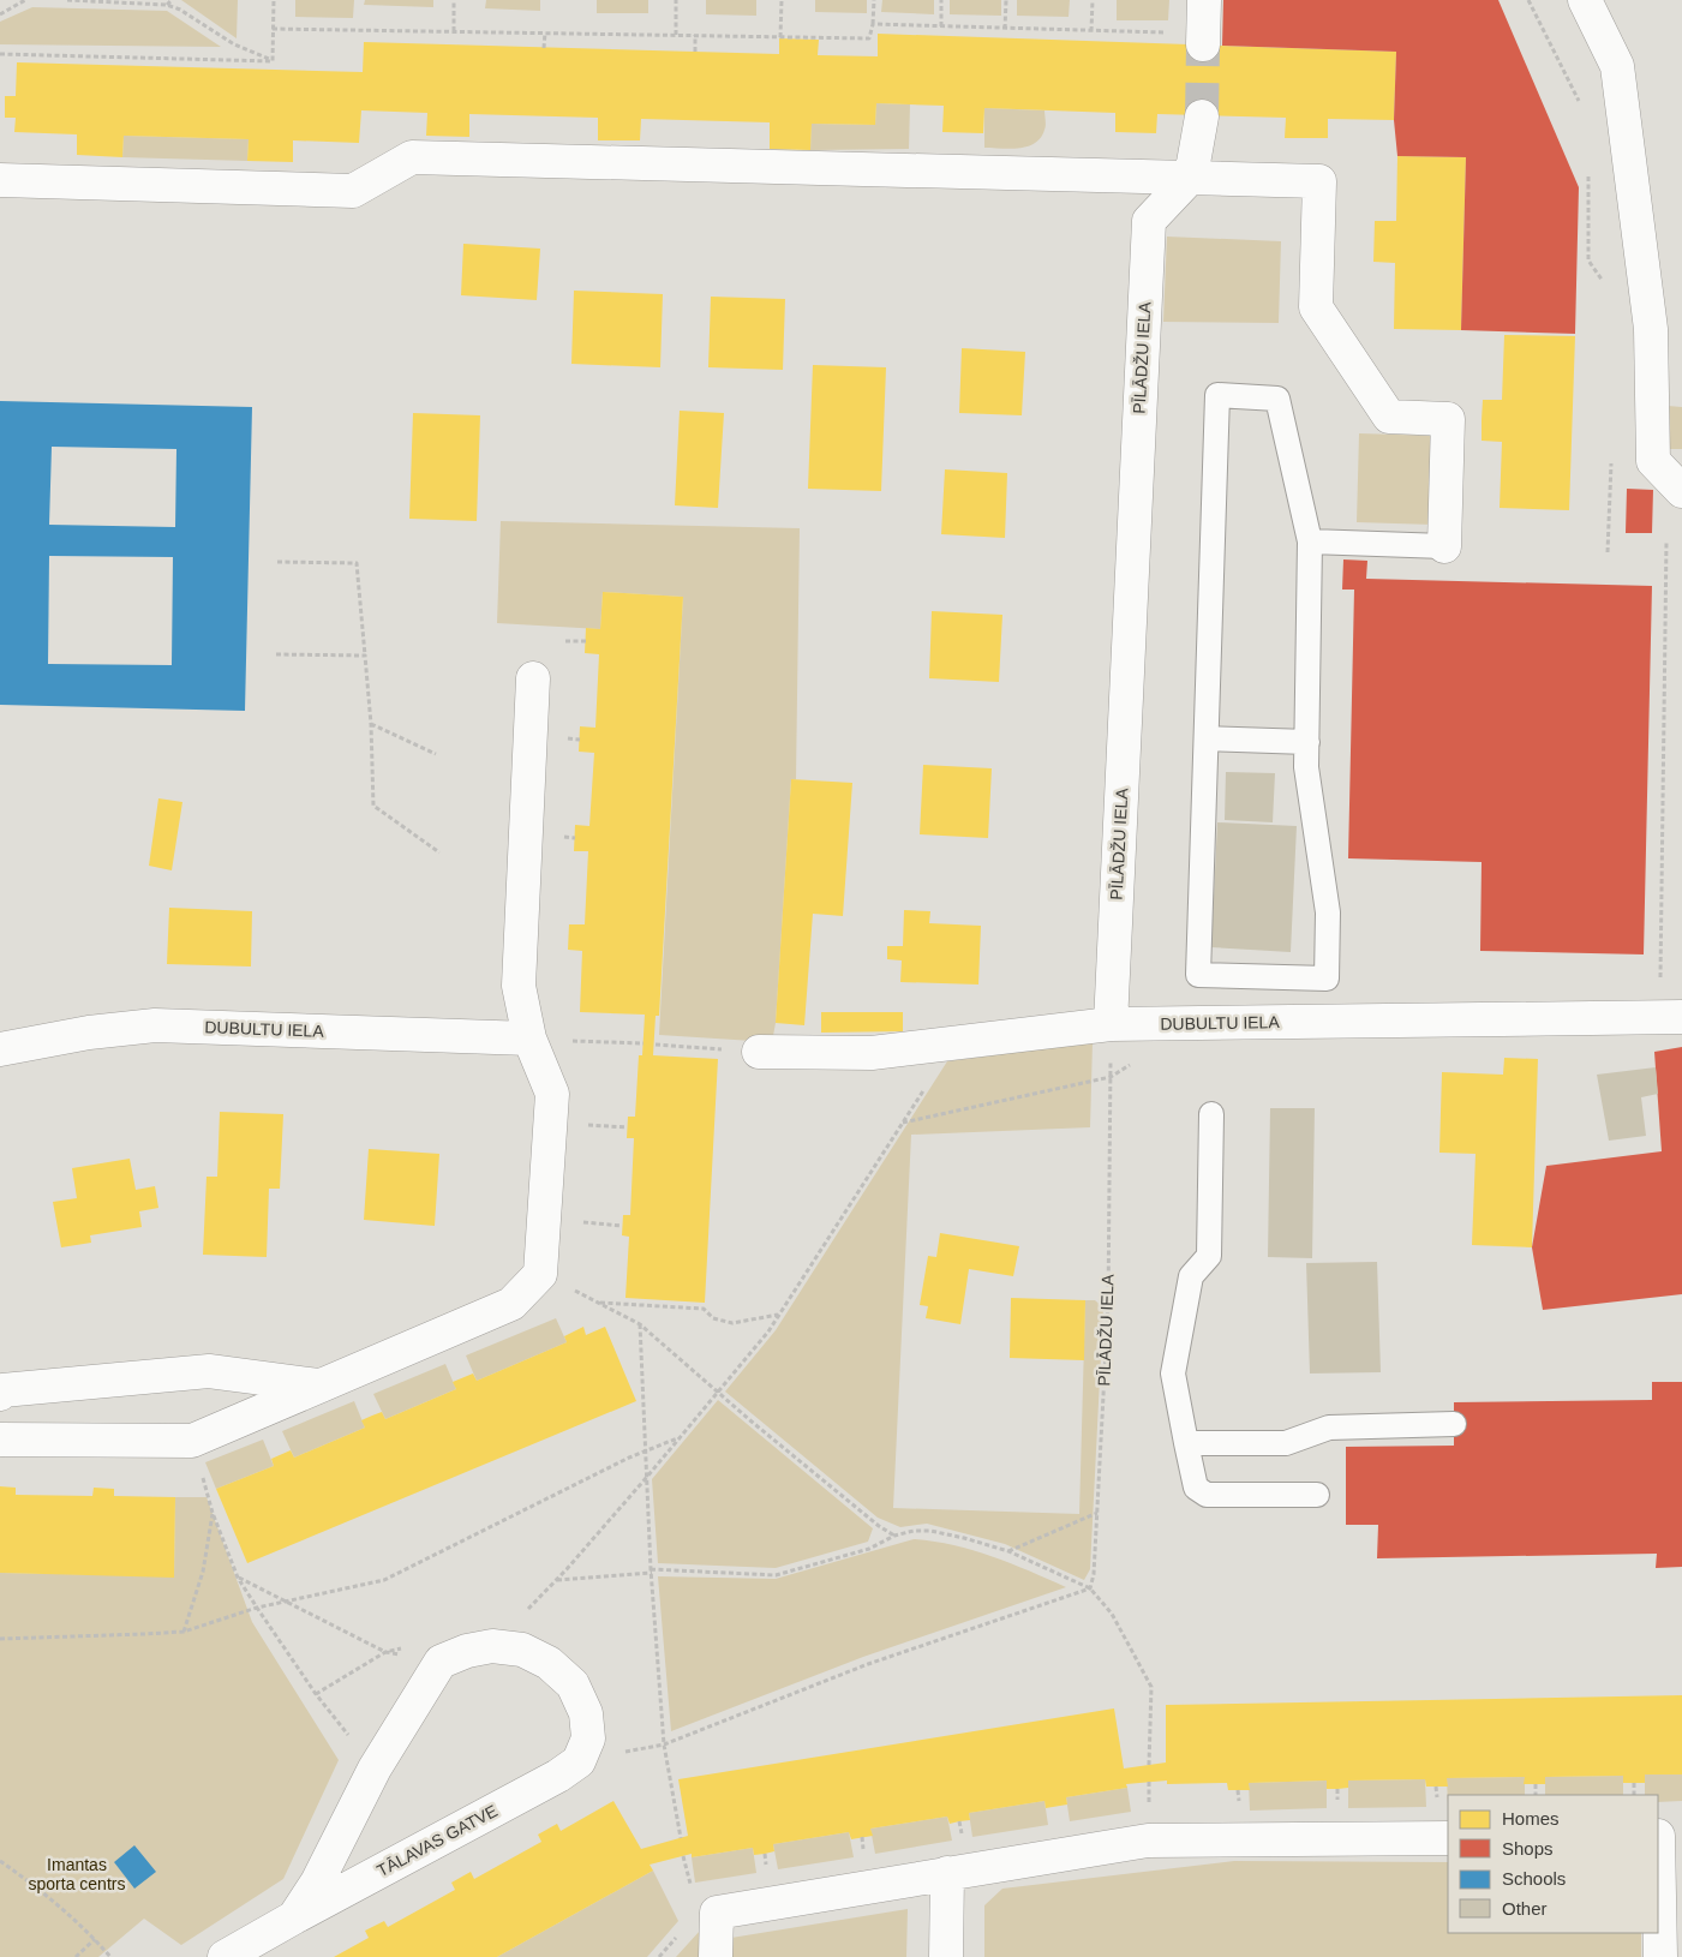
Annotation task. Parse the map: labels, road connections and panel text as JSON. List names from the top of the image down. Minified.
{"streets":{"street":["PĪLĀDŽU IELA","DUBULTU IELA","TĀLAVAS GATVE"]},"crossings":[["PĪLĀDŽU IELA","DUBULTU IELA"]],"parks":["Imantas sporta centrs"],"legend":["Homes","Shops","Schools","Other"]}
